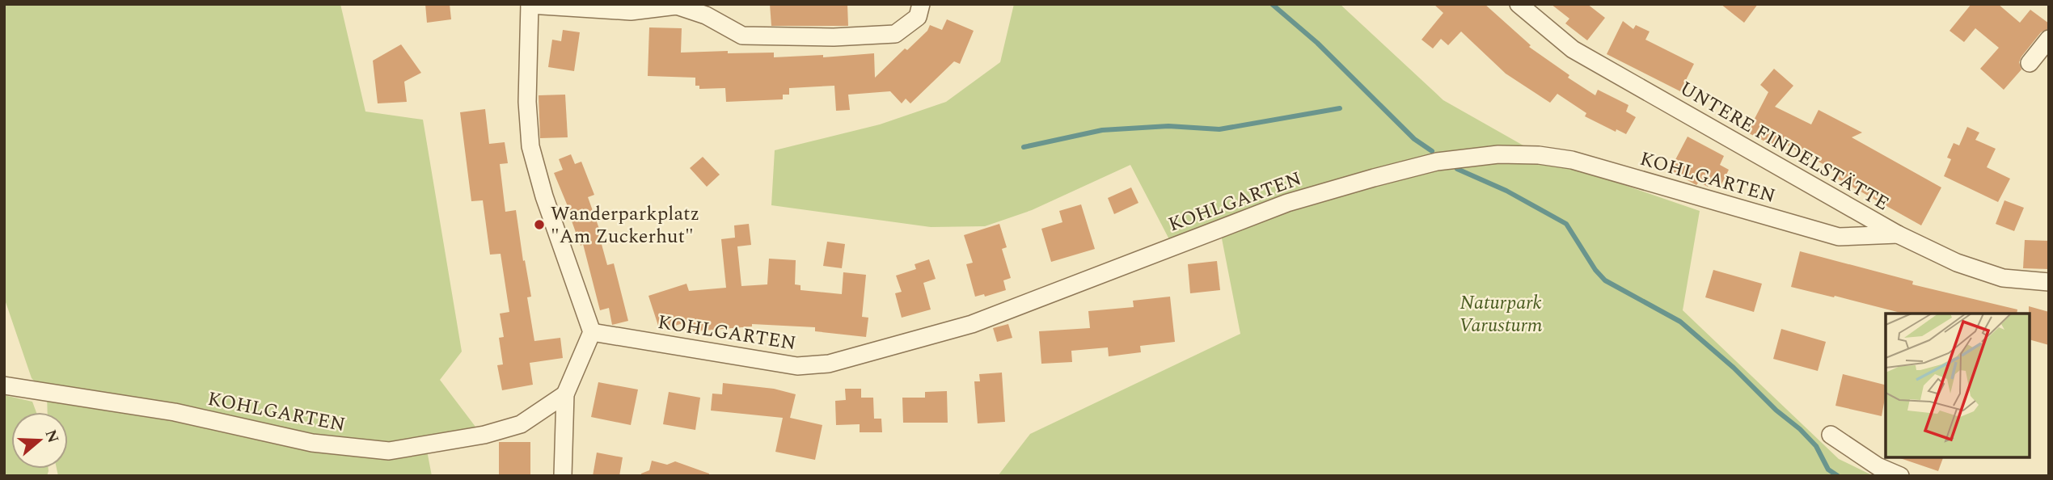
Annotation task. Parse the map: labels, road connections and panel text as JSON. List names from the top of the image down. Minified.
{"streets":{"street":["UNTERE FINDELSTÄTTE","KOHLGARTEN"]},"crossings":[["UNTERE FINDELSTÄTTE","KOHLGARTEN"]],"parks":["Naturpark Varusturm"],"places":["Wanderparkplatz \"Am Zuckerhut\""],"north":"right"}
